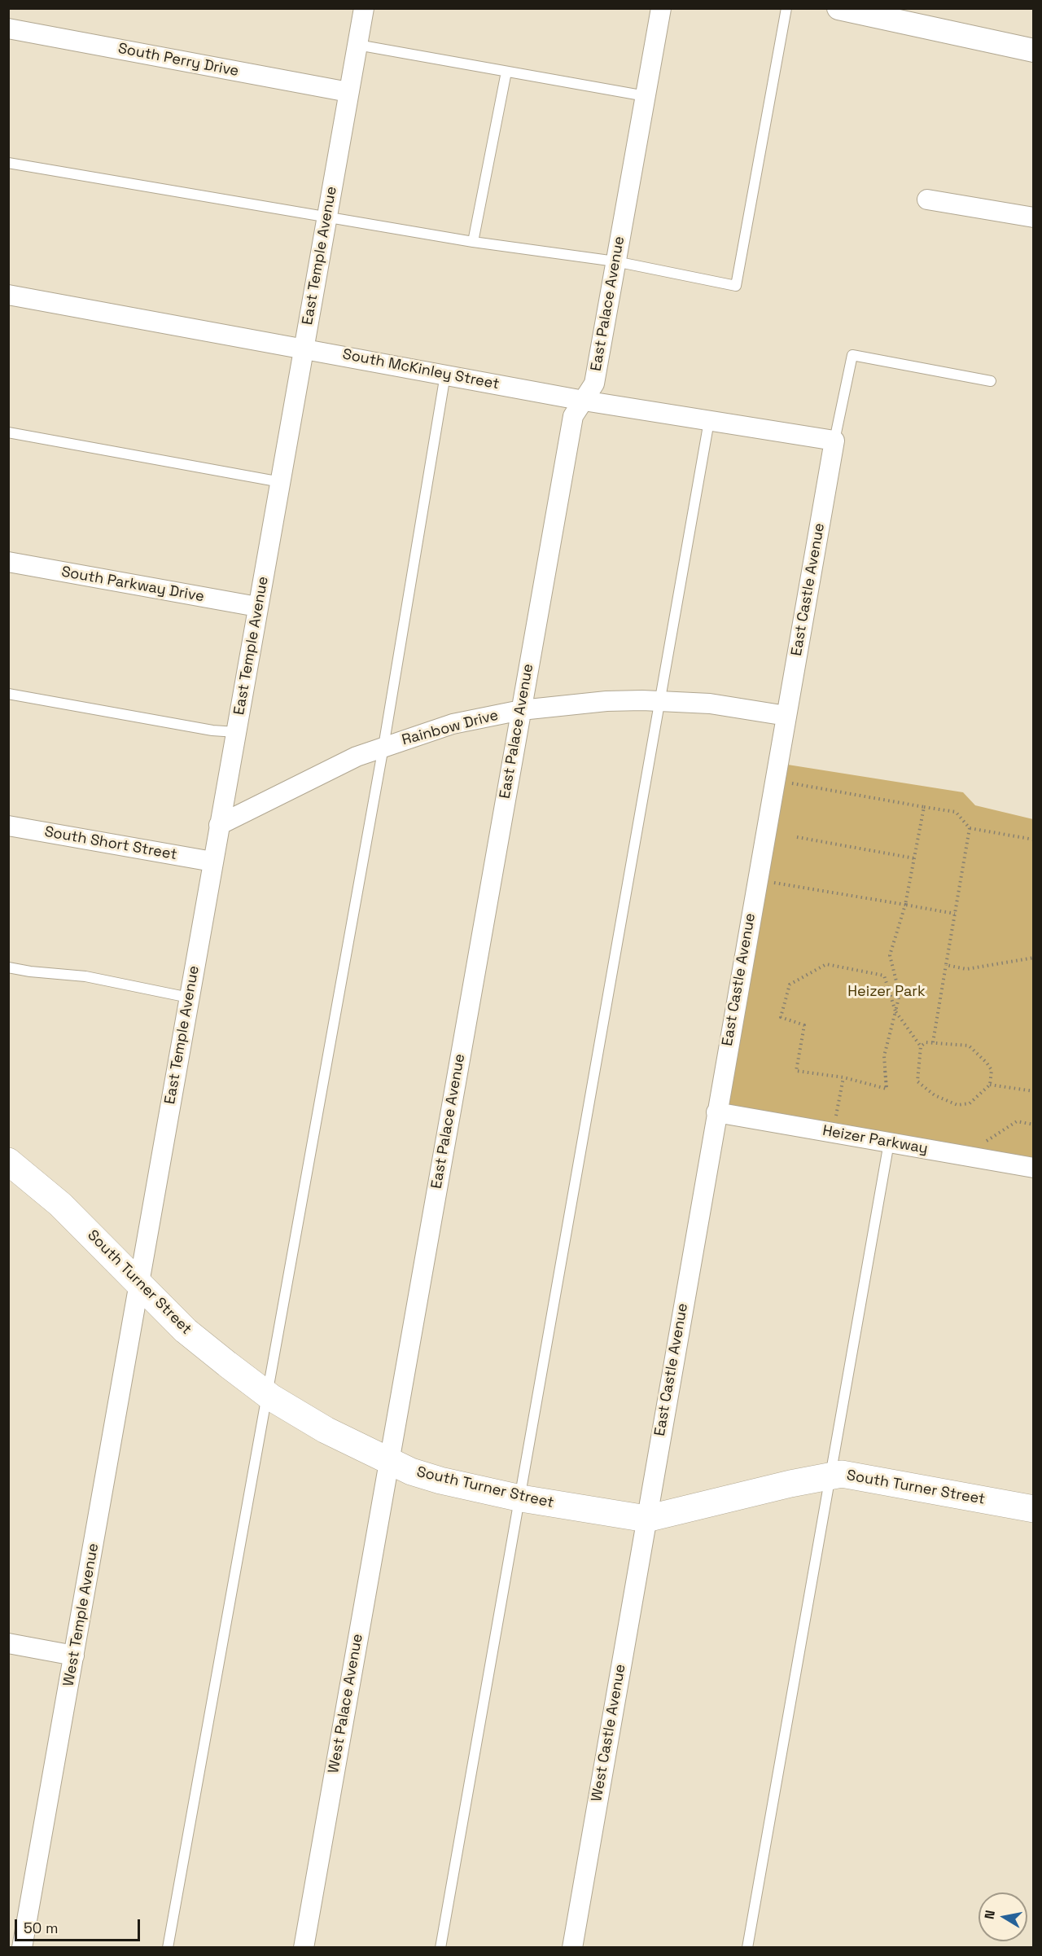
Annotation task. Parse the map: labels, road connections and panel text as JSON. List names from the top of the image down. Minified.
{"streets":{"main road":["South Turner Street"],"street":["South Perry Drive","East Temple Avenue","East Palace Avenue","South McKinley Street","South Parkway Drive","East Castle Avenue","Rainbow Drive","South Short Street","Heizer Parkway","West Temple Avenue","West Palace Avenue","West Castle Avenue"]},"crossings":[["South Perry Drive","East Temple Avenue"],["East Temple Avenue","South McKinley Street"],["East Temple Avenue","South Parkway Drive"],["East Temple Avenue","Rainbow Drive"],["East Temple Avenue","South Short Street"],["East Temple Avenue","South Turner Street"],["East Temple Avenue","West Temple Avenue"],["East Palace Avenue","South McKinley Street"],["East Palace Avenue","Rainbow Drive"],["East Palace Avenue","South Turner Street"],["East Palace Avenue","West Palace Avenue"],["South McKinley Street","East Castle Avenue"],["East Castle Avenue","Rainbow Drive"],["East Castle Avenue","Heizer Parkway"],["East Castle Avenue","South Turner Street"],["East Castle Avenue","West Castle Avenue"],["South Turner Street","West Temple Avenue"],["South Turner Street","West Palace Avenue"],["South Turner Street","West Castle Avenue"]],"parks":["Heizer Park"],"scale_bar":"50 m","north":"left"}
